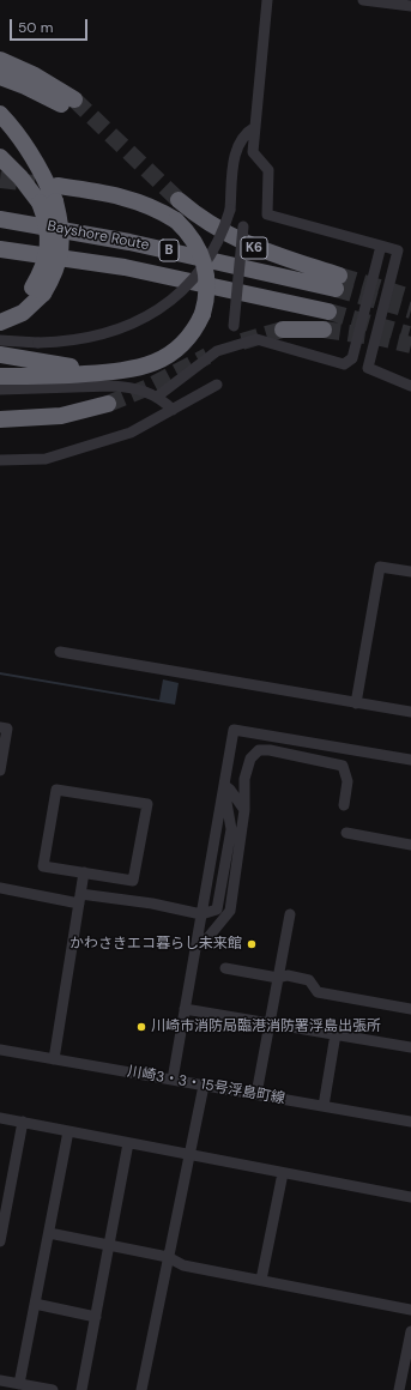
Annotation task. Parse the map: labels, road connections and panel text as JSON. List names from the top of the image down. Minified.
{"streets":{"highway":["Bayshore Route","K6","B"],"street":["川崎3・3・15号浮島町線"]},"crossings":[["Bayshore Route","K6"]],"places":["かわさきエコ暮らし未来館","川崎市消防局臨港消防署浮島出張所"],"scale_bar":"50 m"}
